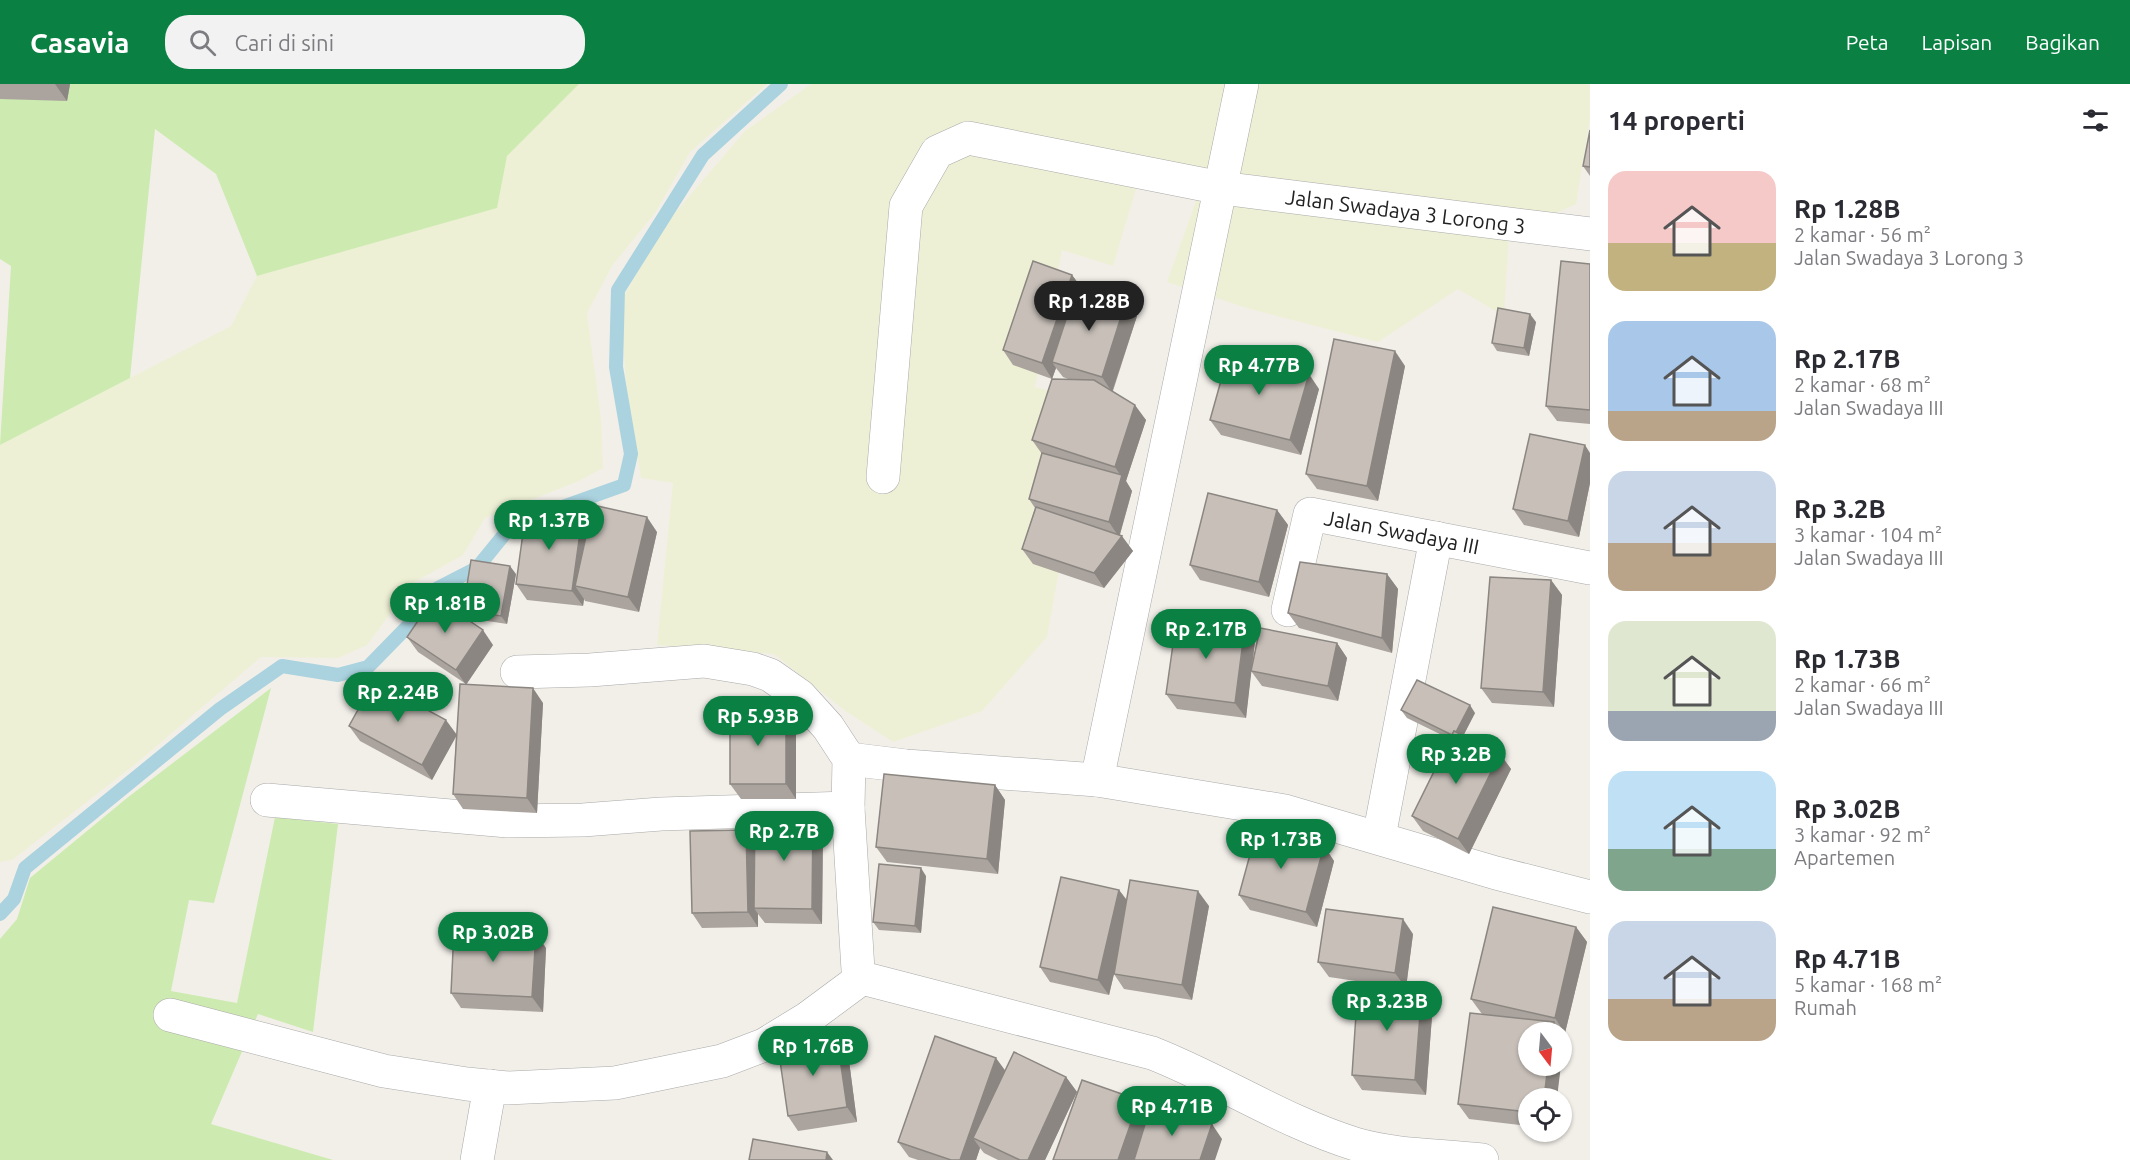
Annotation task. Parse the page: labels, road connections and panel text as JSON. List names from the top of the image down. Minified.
{"streets":{"street":["Jalan Swadaya 3 Lorong 3","Jalan Swadaya III"]},"north":"bottom","page":{"header":"Casavia","search":"Cari di sini","nav":["Peta","Lapisan","Bagikan"],"heading":"14 properti","list":[{"name":"Rp 1.28B","note":"2 kamar · 56 m² · Jalan Swadaya 3 Lorong 3"},{"name":"Rp 2.17B","note":"2 kamar · 68 m² · Jalan Swadaya III"},{"name":"Rp 3.2B","note":"3 kamar · 104 m² · Jalan Swadaya III"},{"name":"Rp 1.73B","note":"2 kamar · 66 m² · Jalan Swadaya III"},{"name":"Rp 3.02B","note":"3 kamar · 92 m² · Apartemen"},{"name":"Rp 4.71B","note":"5 kamar · 168 m² · Rumah"}],"price":["Rp 1.28B","Rp 4.77B","Rp 1.37B","Rp 1.81B","Rp 2.17B","Rp 2.24B","Rp 5.93B","Rp 3.2B","Rp 2.7B","Rp 1.73B","Rp 3.02B","Rp 3.23B","Rp 1.76B","Rp 4.71B"]}}
